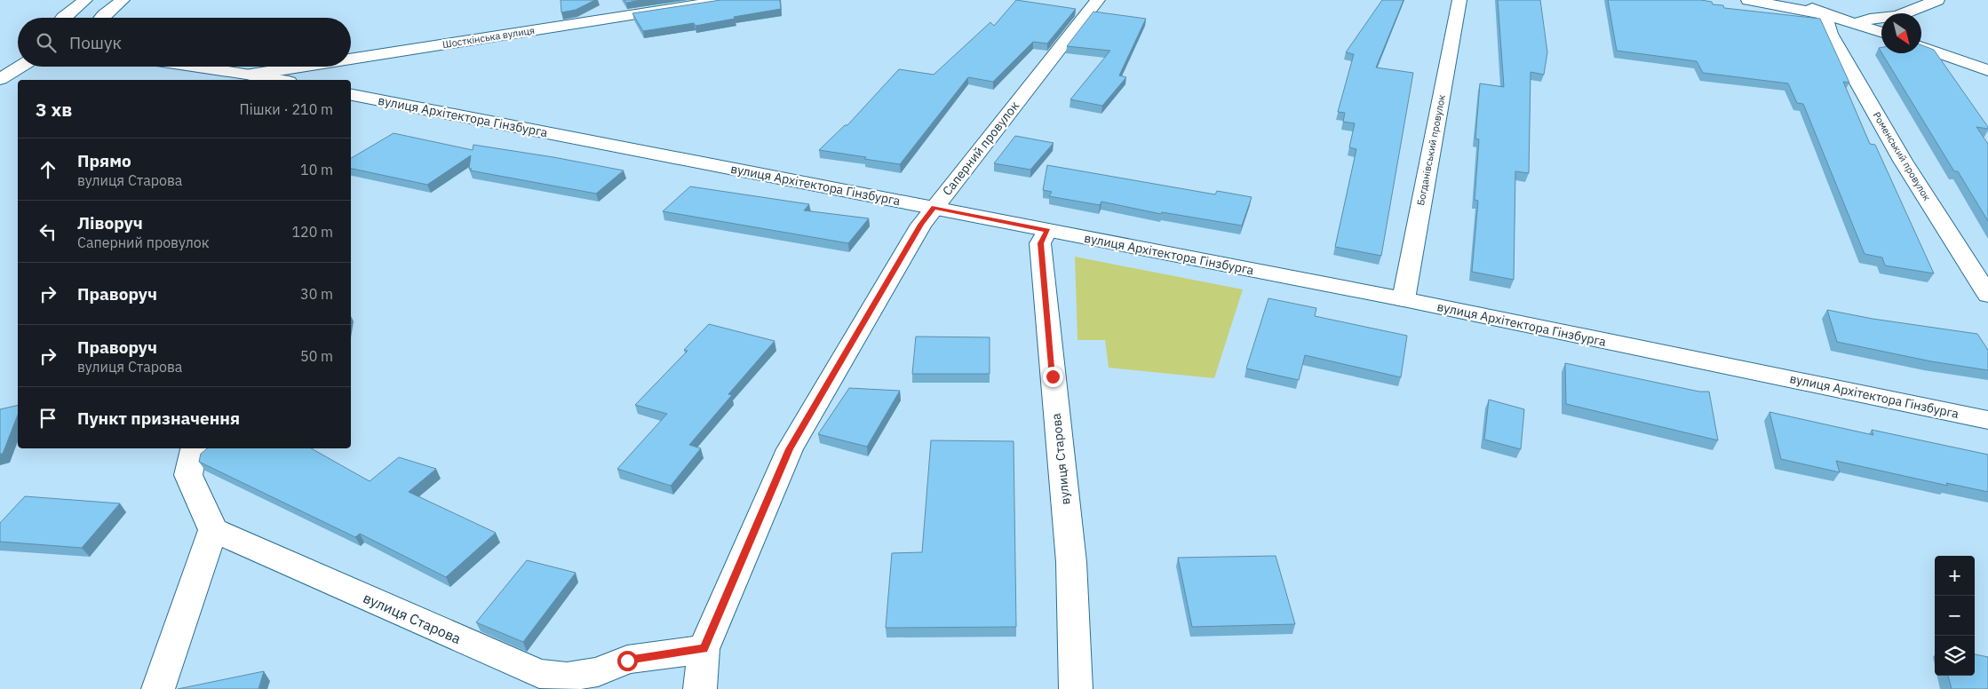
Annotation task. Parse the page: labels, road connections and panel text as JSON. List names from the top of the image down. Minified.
{"streets":{"street":["Шосткінська вулиця","вулиця Архітектора Гінзбурга","Саперний провулок","Богданівський провулок","Роменський провулок","вулиця Старова"]},"crossings":[["вулиця Архітектора Гінзбурга","Саперний провулок"],["вулиця Архітектора Гінзбурга","Богданівський провулок"],["вулиця Архітектора Гінзбурга","вулиця Старова"],["Саперний провулок","вулиця Старова"]],"north":"bottom right","page":{"search":"Пошук","heading":["3 хв","Пішки · 210 m"],"list":[["Прямо","вулиця Старова","10 m"],["Ліворуч","Саперний провулок","120 m"],["Праворуч","30 m"],["Праворуч","вулиця Старова","50 m"],"Пункт призначення"],"map_buttons":["+","−"]}}
